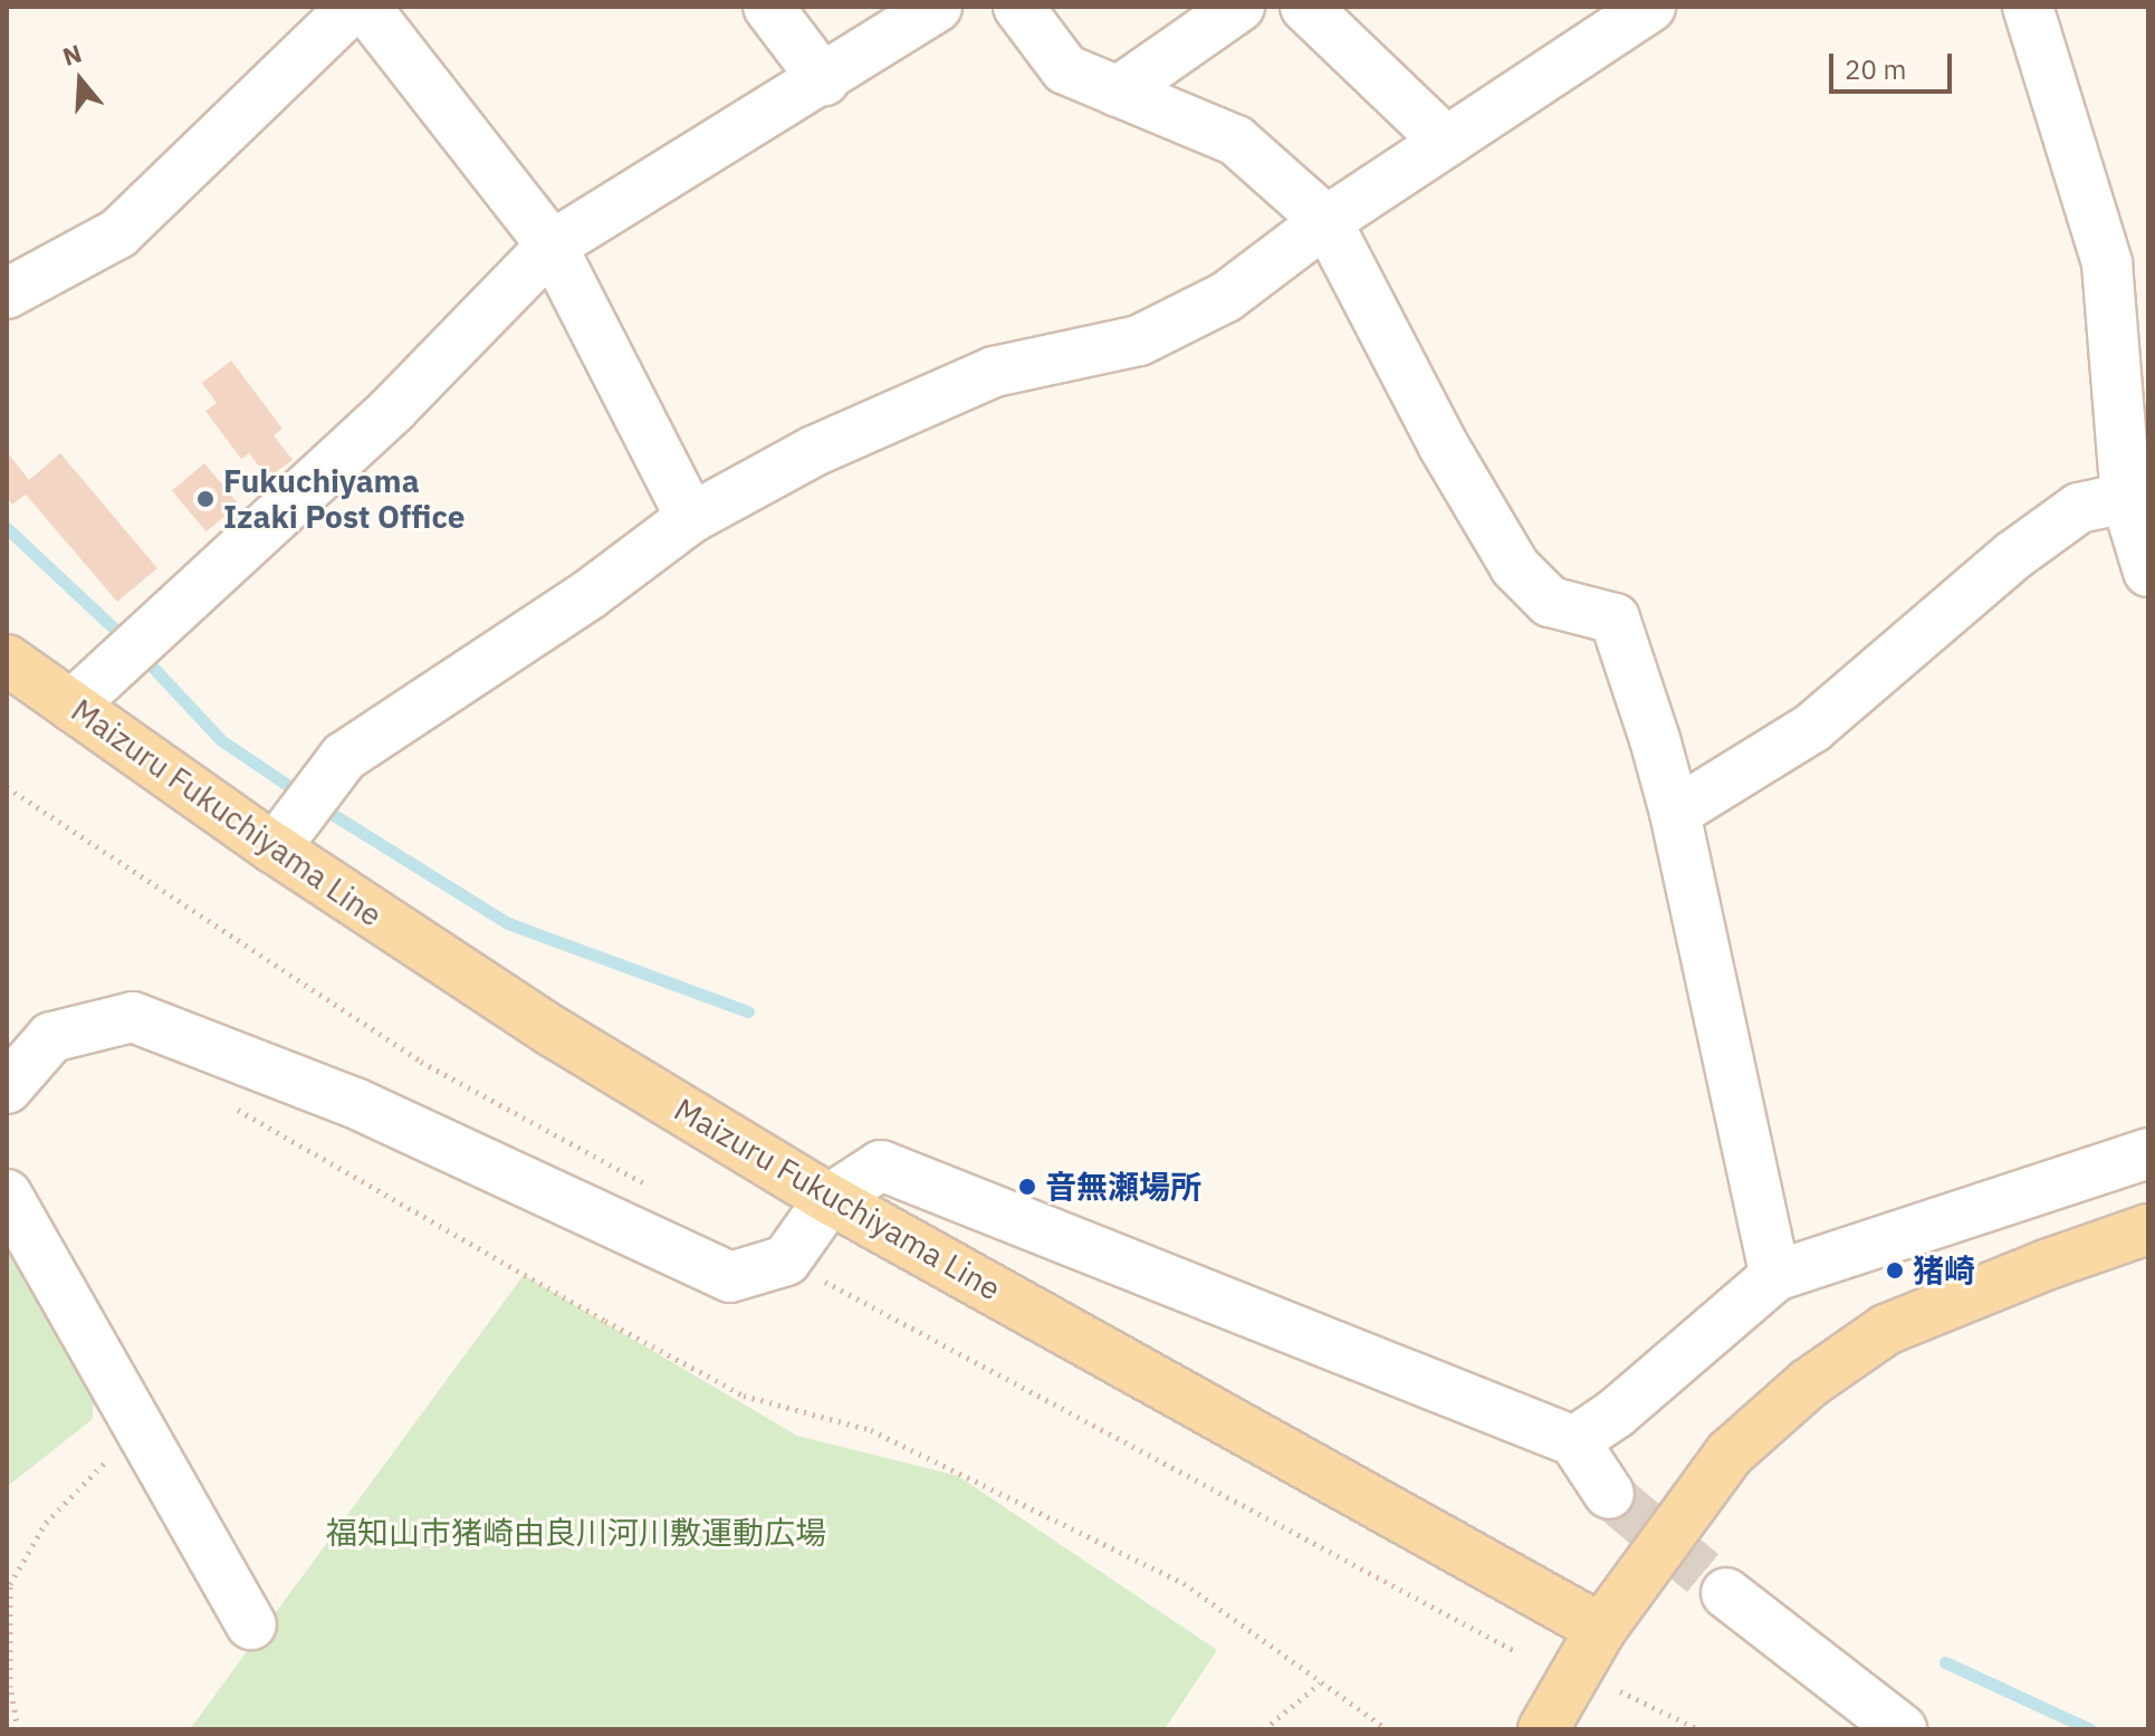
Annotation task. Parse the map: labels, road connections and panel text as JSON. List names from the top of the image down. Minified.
{"streets":{"main road":["Maizuru Fukuchiyama Line"]},"parks":["福知山市猪崎由良川河川敷運動広場"],"places":["Fukuchiyama Izaki Post Office","音無瀬場所","猪崎"],"scale_bar":"20 m","north":"top"}
